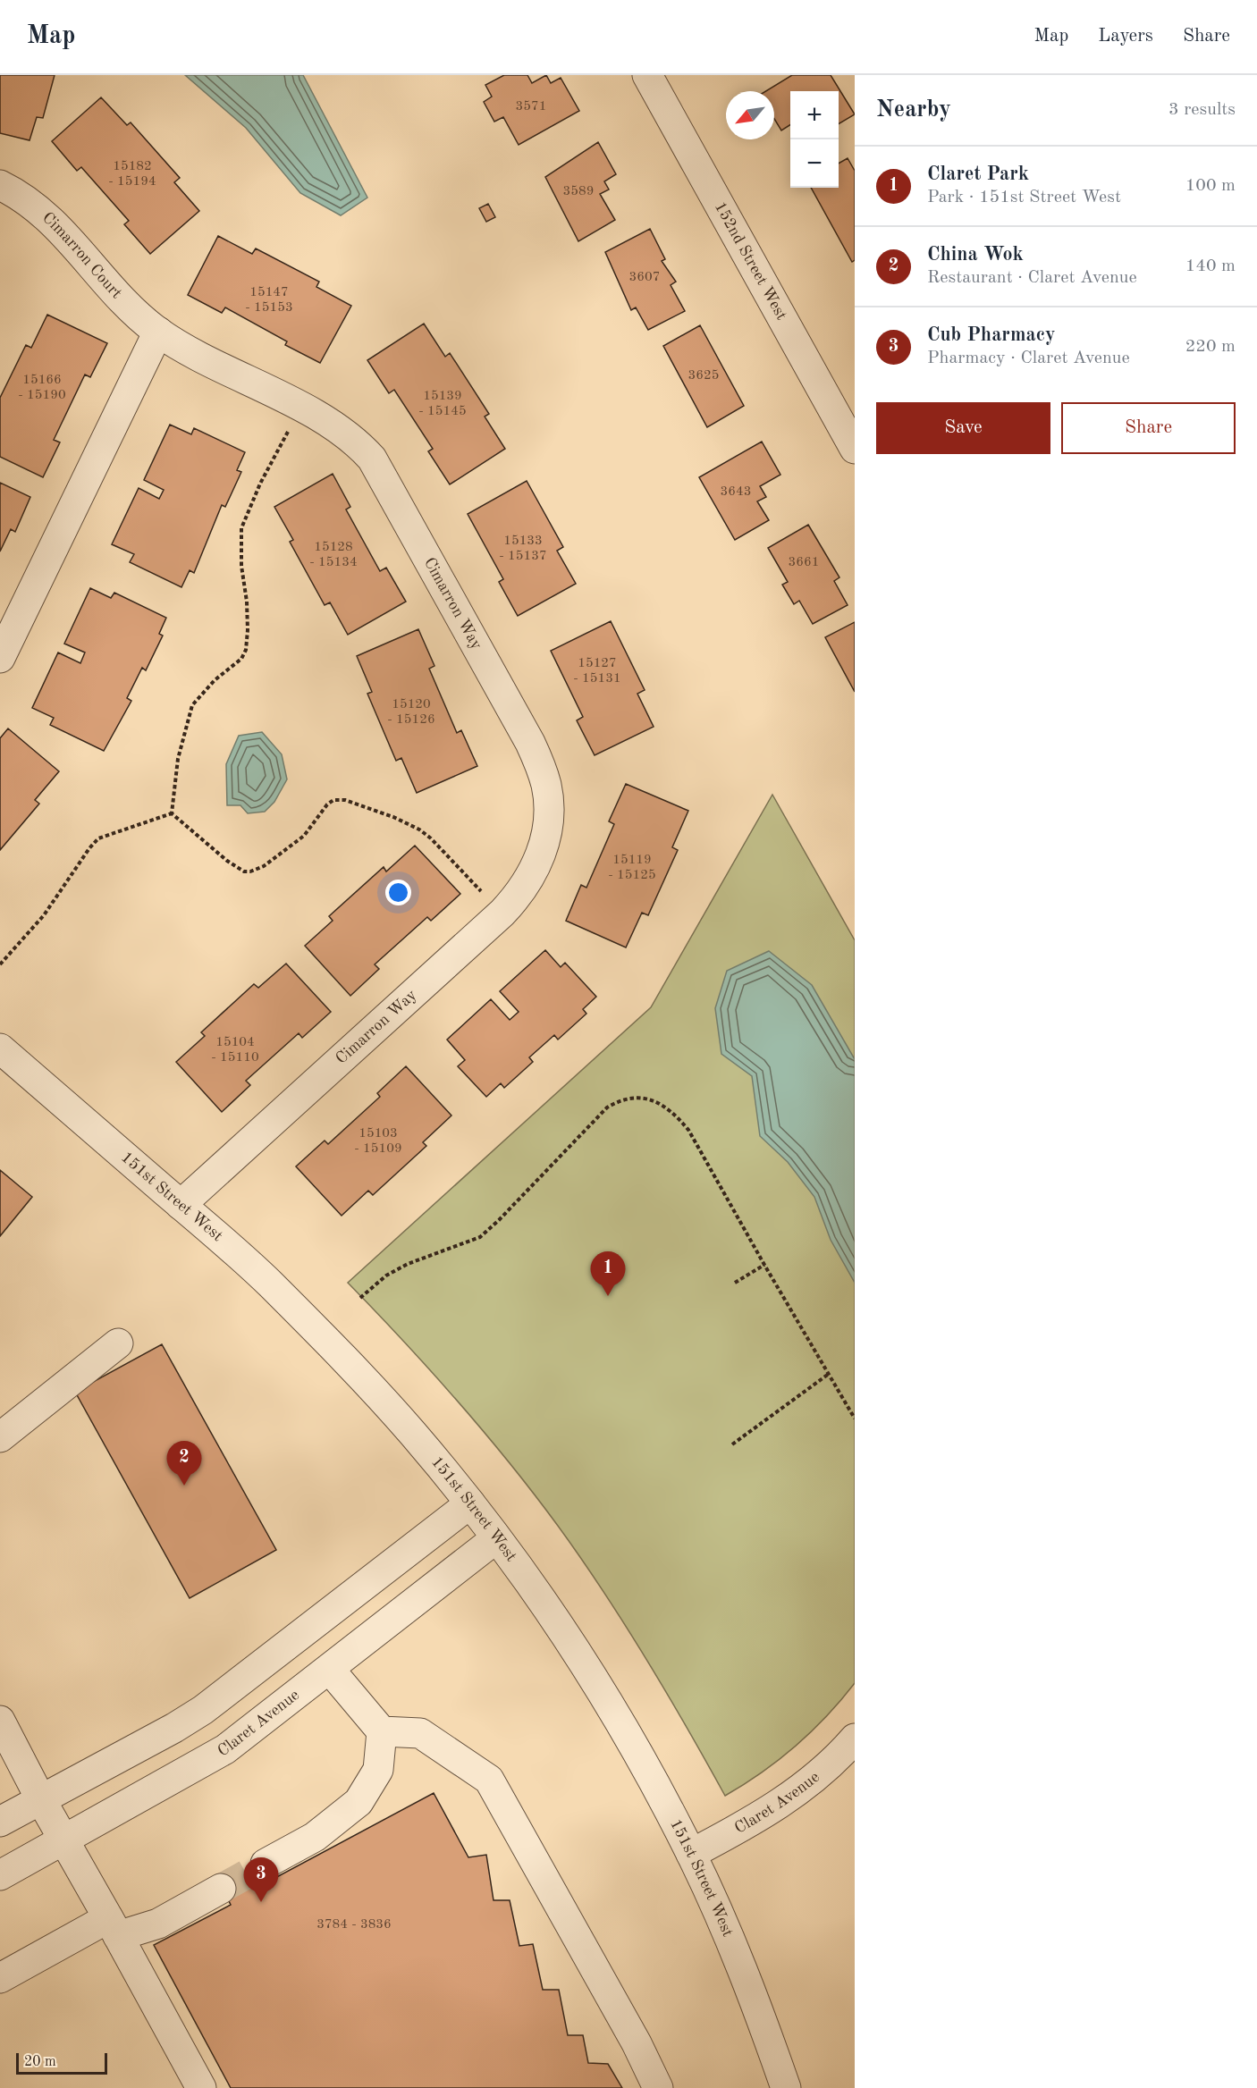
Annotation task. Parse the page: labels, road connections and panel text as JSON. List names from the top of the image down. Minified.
{"streets":{"street":["Cimarron Court","152nd Street West","Cimarron Way","151st Street West","Claret Avenue"]},"crossings":[["Cimarron Court","Cimarron Way"],["Cimarron Way","151st Street West"],["151st Street West","Claret Avenue"]],"house_numbers":["3571","15182 - 15194","3589","3607","15147 - 15153","3625","15166 - 15190","15139 - 15145","3643","15133 - 15137","15128 - 15134","3661","15127 - 15131","15120 - 15126","15119 - 15125","15104 - 15110","15103 - 15109","3784 - 3836"],"scale_bar":"20 m","north":"bottom left","page":{"header":"Map","nav":["Map","Layers","Share"],"heading":["Nearby","3 results"],"map_buttons":["+","−"],"list":[{"mark":"1","name":"Claret Park","note":"Park · 151st Street West","value":"100 m"},{"mark":"2","name":"China Wok","note":"Restaurant · Claret Avenue","value":"140 m"},{"mark":"3","name":"Cub Pharmacy","note":"Pharmacy · Claret Avenue","value":"220 m"}],"buttons":["Save","Share"],"pins":["1","2","3"],"scale":"20 m"}}
